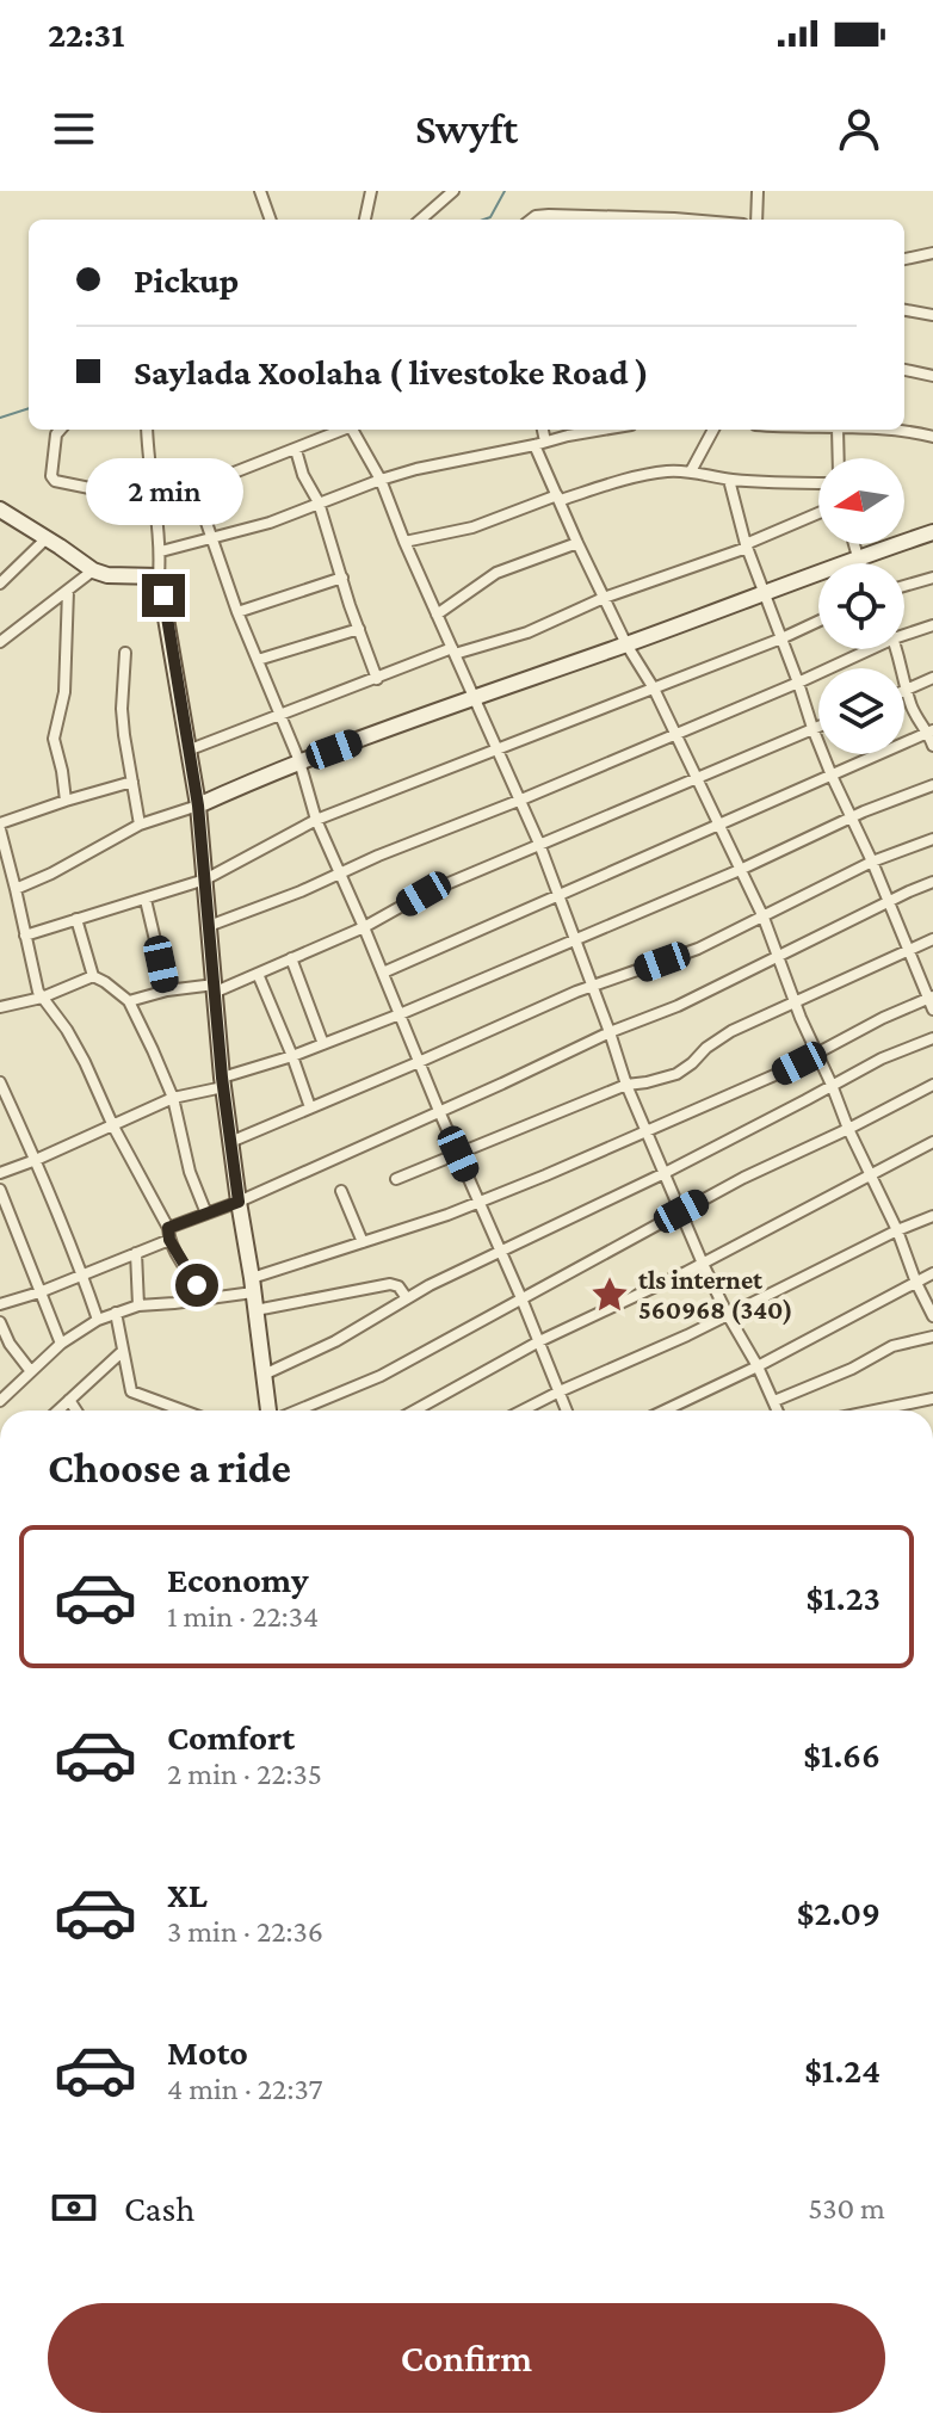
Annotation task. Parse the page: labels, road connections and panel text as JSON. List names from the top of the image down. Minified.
{"places":{"place":["tls internet 560968 (340)"]},"north":"left","page":{"status":"22:31","header":"Swyft","banner":["Pickup","Saylada Xoolaha ( livestoke Road )"],"bubble":"2 min","heading":"Choose a ride","list":[{"name":"Economy","note":"1 min · 22:34","value":"$1.23"},{"name":"Comfort","note":"2 min · 22:35","value":"$1.66"},{"name":"XL","note":"3 min · 22:36","value":"$2.09"},{"name":"Moto","note":"4 min · 22:37","value":"$1.24"}],"pay":["Cash","530 m"],"buttons":"Confirm"}}
